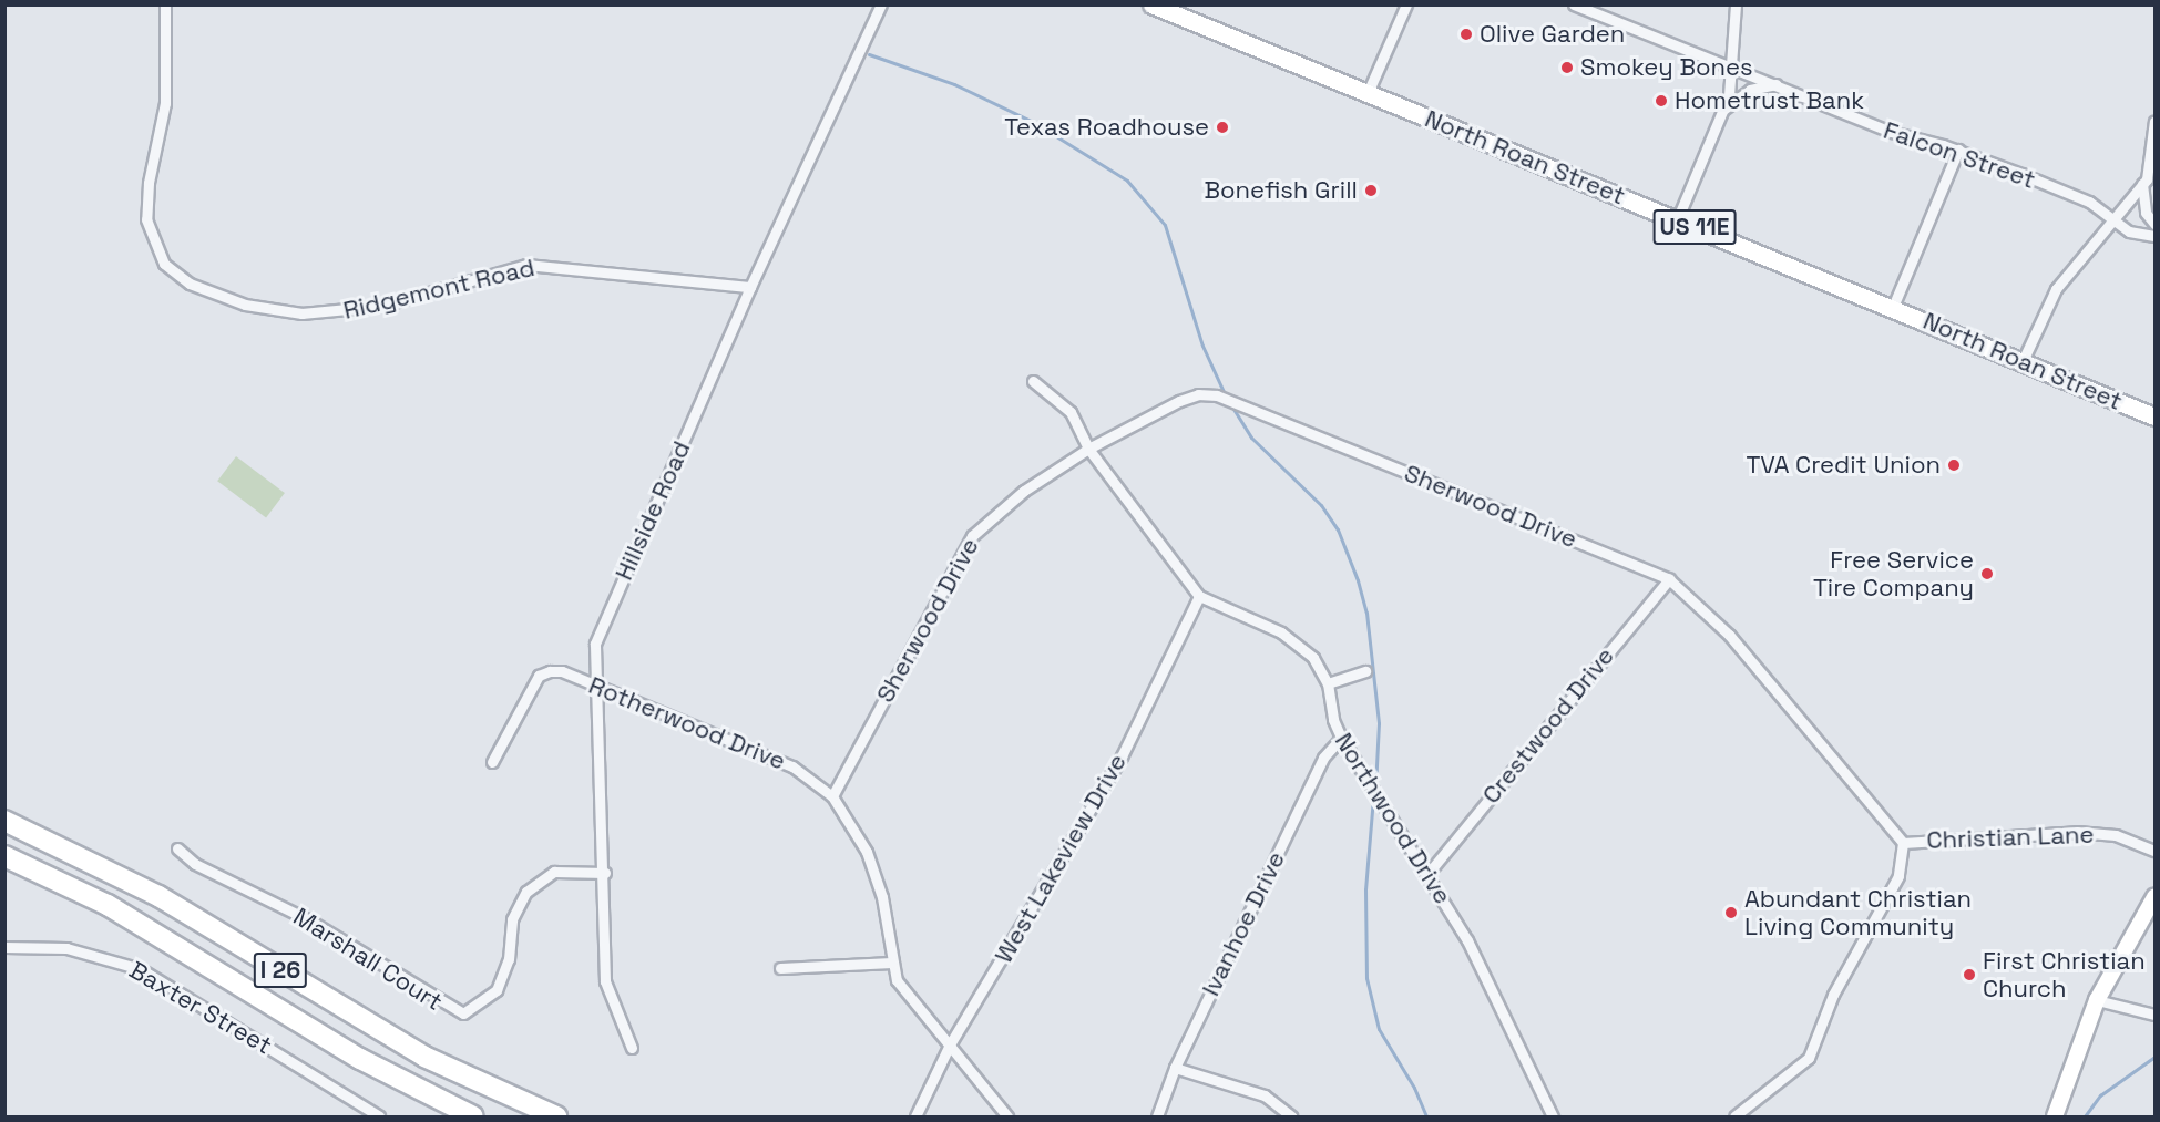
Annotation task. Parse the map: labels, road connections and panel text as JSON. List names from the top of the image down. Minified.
{"streets":{"highway":["I 26"],"main road":["North Roan Street","US 11E"],"street":["Falcon Street","Ridgemont Road","Sherwood Drive","Hillside Road","Rotherwood Drive","Crestwood Drive","Northwood Drive","Christian Lane","West Lakeview Drive","Ivanhoe Drive","Marshall Court","Baxter Street"]},"crossings":[["Ridgemont Road","Hillside Road"],["Sherwood Drive","Rotherwood Drive"],["Sherwood Drive","Crestwood Drive"],["Sherwood Drive","Northwood Drive"],["Sherwood Drive","Christian Lane"],["Hillside Road","Rotherwood Drive"],["Hillside Road","Marshall Court"],["Rotherwood Drive","West Lakeview Drive"],["Crestwood Drive","Northwood Drive"],["Northwood Drive","West Lakeview Drive"],["Northwood Drive","Ivanhoe Drive"]],"places":["Olive Garden","Smokey Bones","Hometrust Bank","Texas Roadhouse","Bonefish Grill","TVA Credit Union","Free Service Tire Company","Abundant Christian Living Community","First Christian Church"]}
